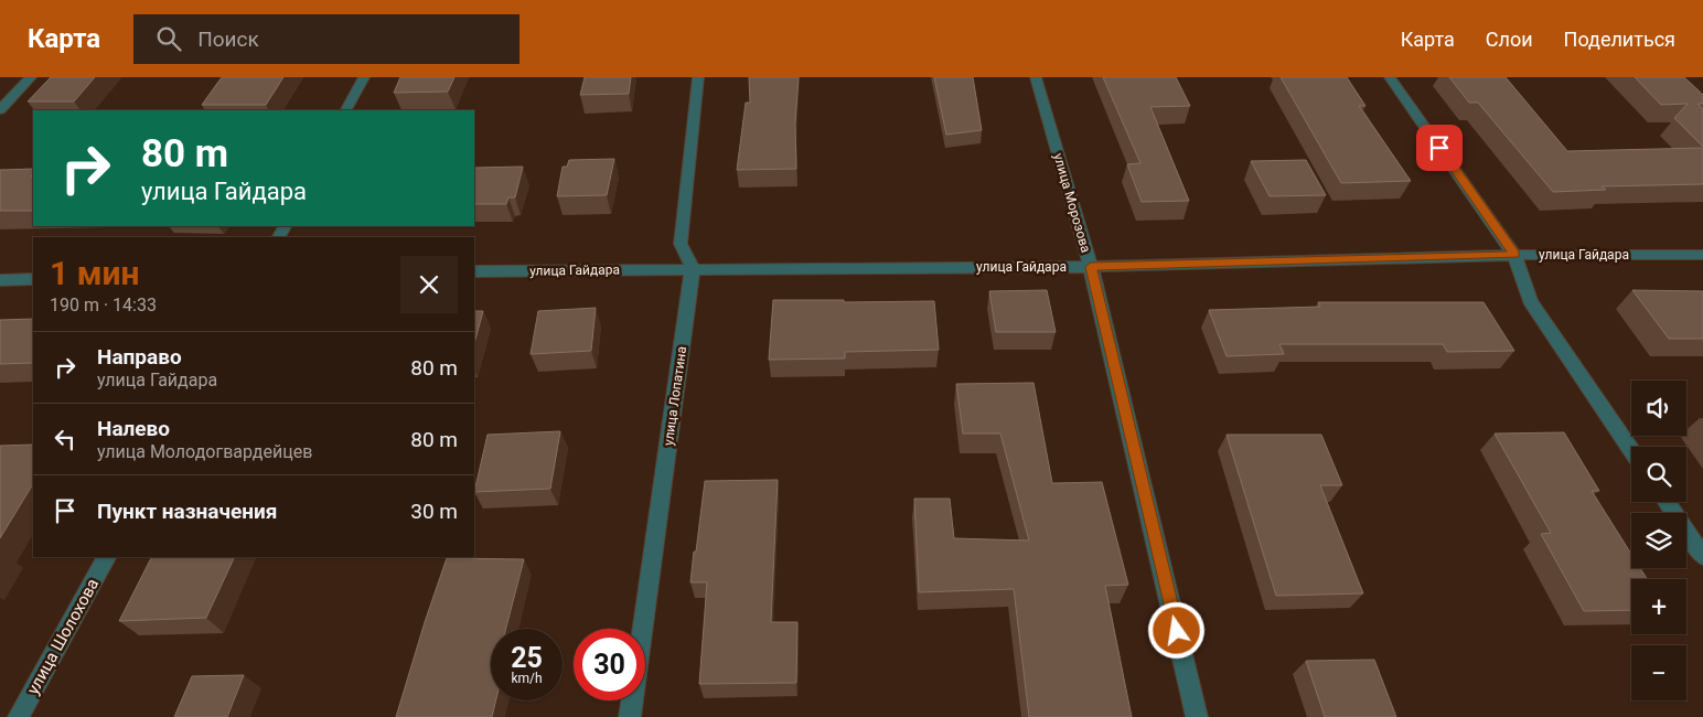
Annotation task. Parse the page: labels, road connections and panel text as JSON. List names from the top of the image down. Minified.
{"streets":{"street":["улица Морозова","улица Гайдара","улица Лопатина","улица Шолохова"]},"crossings":[["улица Морозова","улица Гайдара"],["улица Гайдара","улица Лопатина"]],"page":{"header":"Карта","search":"Поиск","nav":["Карта","Слои","Поделиться"],"turn":["80 m","улица Гайдара"],"heading":["1 мин","190 m · 14:33"],"list":[{"name":"Направо","note":"улица Гайдара","value":"80 m"},{"name":"Налево","note":"улица Молодогвардейцев","value":"80 m"},{"name":"Пункт назначения","value":"30 m"}],"map_buttons":["+","−"],"speed":"25 km/h","limit":"30"}}
